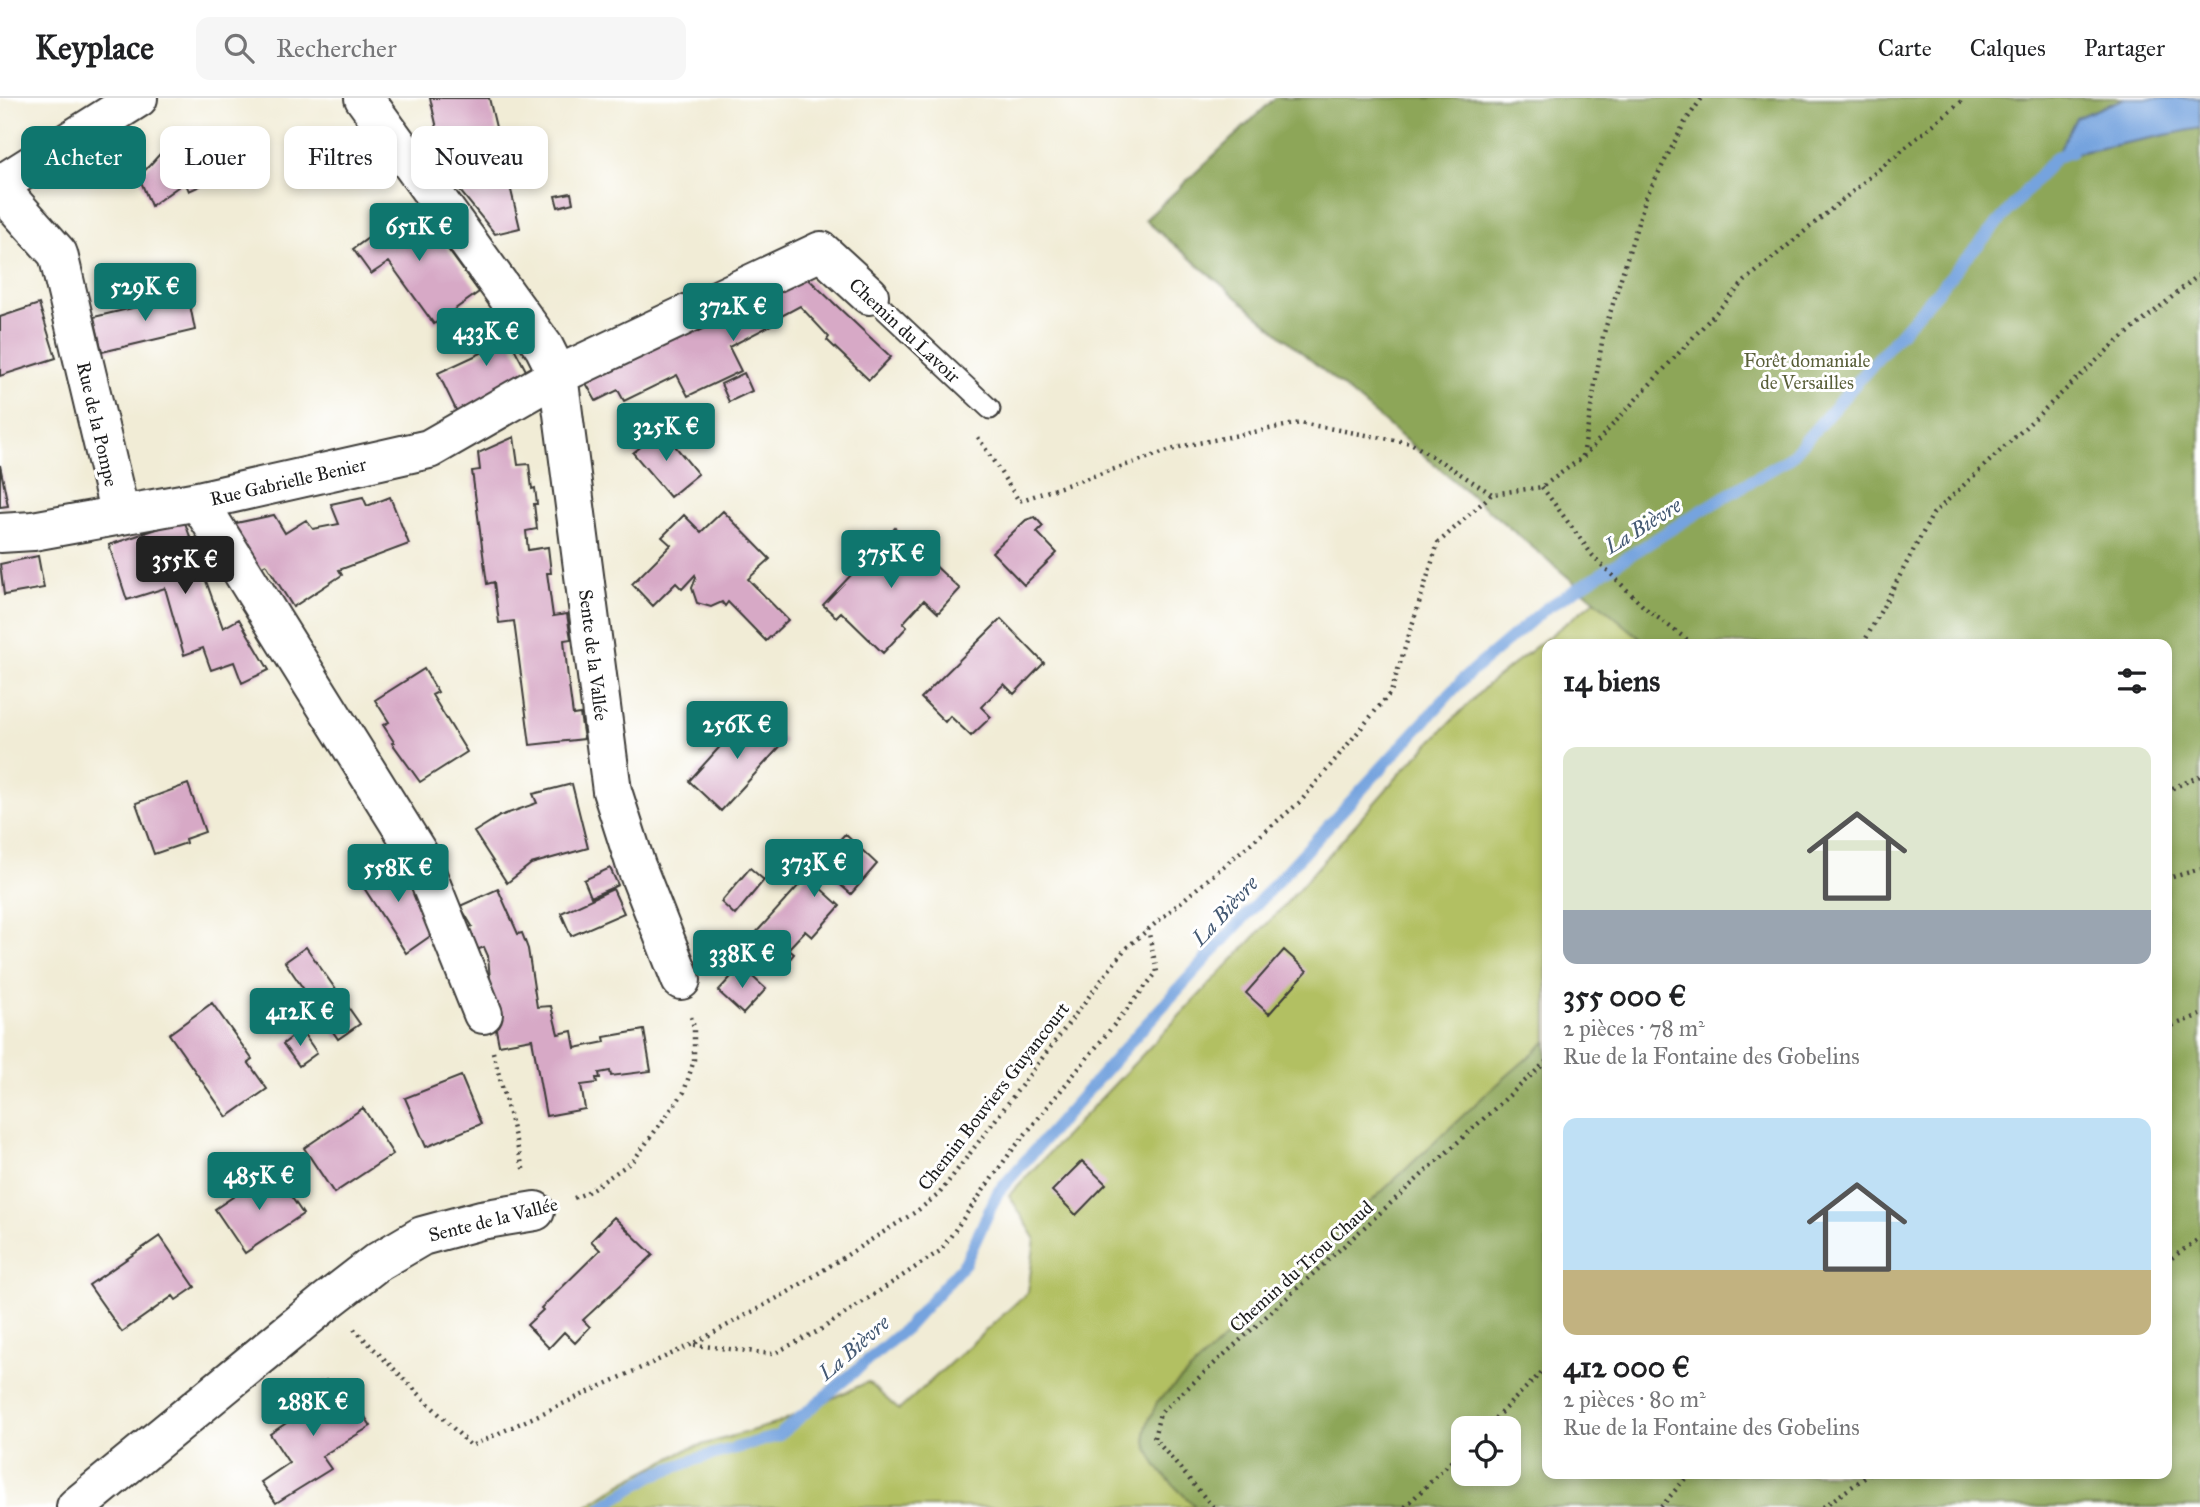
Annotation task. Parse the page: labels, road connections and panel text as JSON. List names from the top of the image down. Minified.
{"streets":{"street":["Chemin du Lavoir","Rue de la Pompe","Rue Gabrielle Benier","Sente de la Vallée"],"path":["Chemin Bouviers Guyancourt","Chemin du Trou Chaud"]},"crossings":[["Chemin du Lavoir","Rue Gabrielle Benier"],["Rue de la Pompe","Rue Gabrielle Benier"],["Rue Gabrielle Benier","Sente de la Vallée"],["Sente de la Vallée","Chemin Bouviers Guyancourt"]],"water":["La Bièvre"],"parks":["Forêt domaniale de Versailles"],"page":{"header":"Keyplace","search":"Rechercher","nav":["Carte","Calques","Partager"],"chip":["Acheter","Louer","Filtres","Nouveau"],"price":["651K €","529K €","372K €","433K €","325K €","375K €","355K €","256K €","373K €","558K €","338K €","412K €","485K €","288K €"],"heading":"14 biens","list":[{"name":"355 000 €","note":"2 pièces · 78 m² · Rue de la Fontaine des Gobelins"},{"name":"412 000 €","note":"2 pièces · 80 m² · Rue de la Fontaine des Gobelins"}]}}
